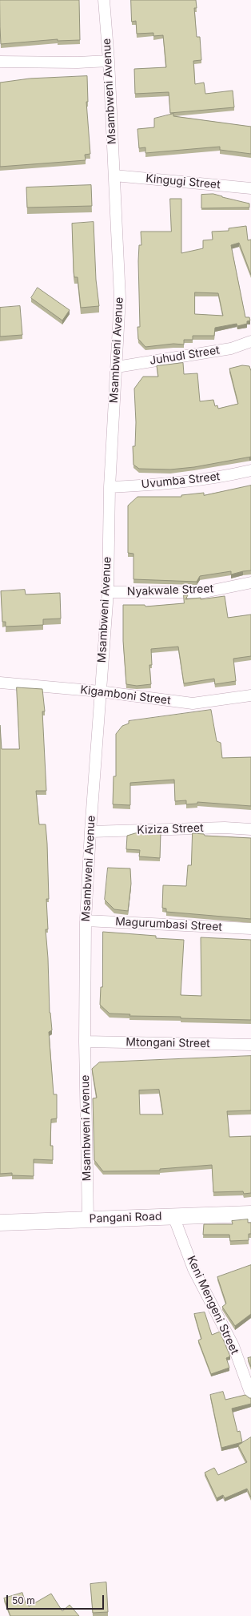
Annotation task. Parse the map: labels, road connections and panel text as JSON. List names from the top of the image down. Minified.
{"streets":{"main road":["Pangani Road"],"street":["Msambweni Avenue","Kingugi Street","Juhudi Street","Uvumba Street","Nyakwale Street","Kigamboni Street","Kiziza Street","Magurumbasi Street","Mtongani Street","Keni Mengeni Street"]},"crossings":[["Msambweni Avenue","Kingugi Street"],["Msambweni Avenue","Juhudi Street"],["Msambweni Avenue","Uvumba Street"],["Msambweni Avenue","Nyakwale Street"],["Msambweni Avenue","Kigamboni Street"],["Msambweni Avenue","Kiziza Street"],["Msambweni Avenue","Magurumbasi Street"],["Msambweni Avenue","Mtongani Street"],["Msambweni Avenue","Pangani Road"],["Pangani Road","Keni Mengeni Street"]],"scale_bar":"50 m"}
